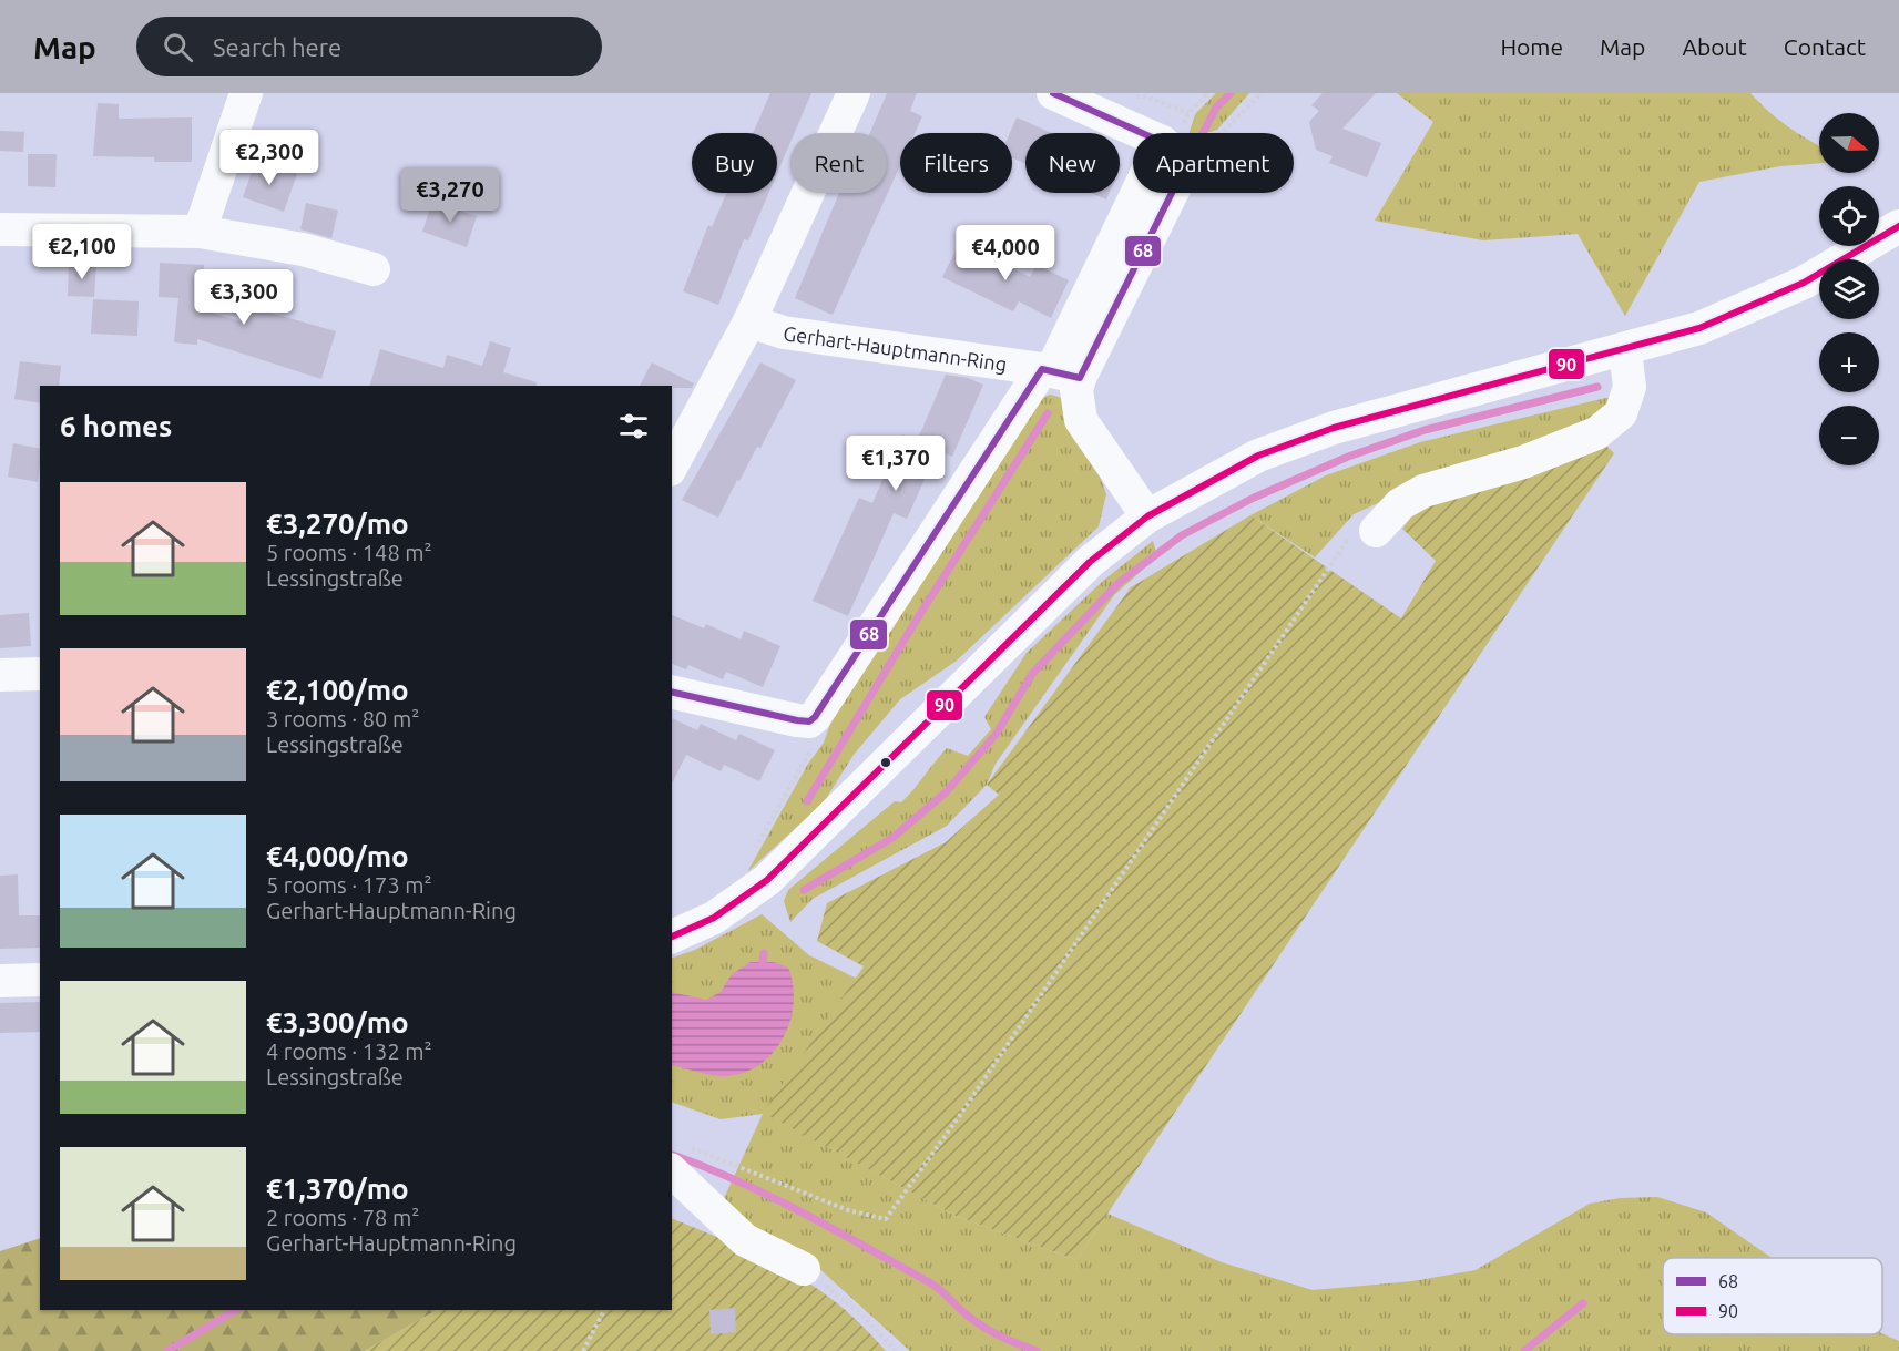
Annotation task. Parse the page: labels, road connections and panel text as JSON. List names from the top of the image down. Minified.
{"streets":{"street":["Gerhart-Hauptmann-Ring"]},"lines":["transit line 68","transit line 90"],"legend":["68","90"],"north":"right","page":{"header":"Map","search":"Search here","nav":["Home","Map","About","Contact"],"map_buttons":["+","−"],"price":["€2,300","€3,270","€2,100","€4,000","€3,300","€1,370"],"chip":["Buy","Rent","Filters","New","Apartment"],"heading":"6 homes","list":[{"name":"€3,270/mo","note":"5 rooms · 148 m² · Lessingstraße"},{"name":"€2,100/mo","note":"3 rooms · 80 m² · Lessingstraße"},{"name":"€4,000/mo","note":"5 rooms · 173 m² · Gerhart-Hauptmann-Ring"},{"name":"€3,300/mo","note":"4 rooms · 132 m² · Lessingstraße"},{"name":"€1,370/mo","note":"2 rooms · 78 m² · Gerhart-Hauptmann-Ring"}]}}
